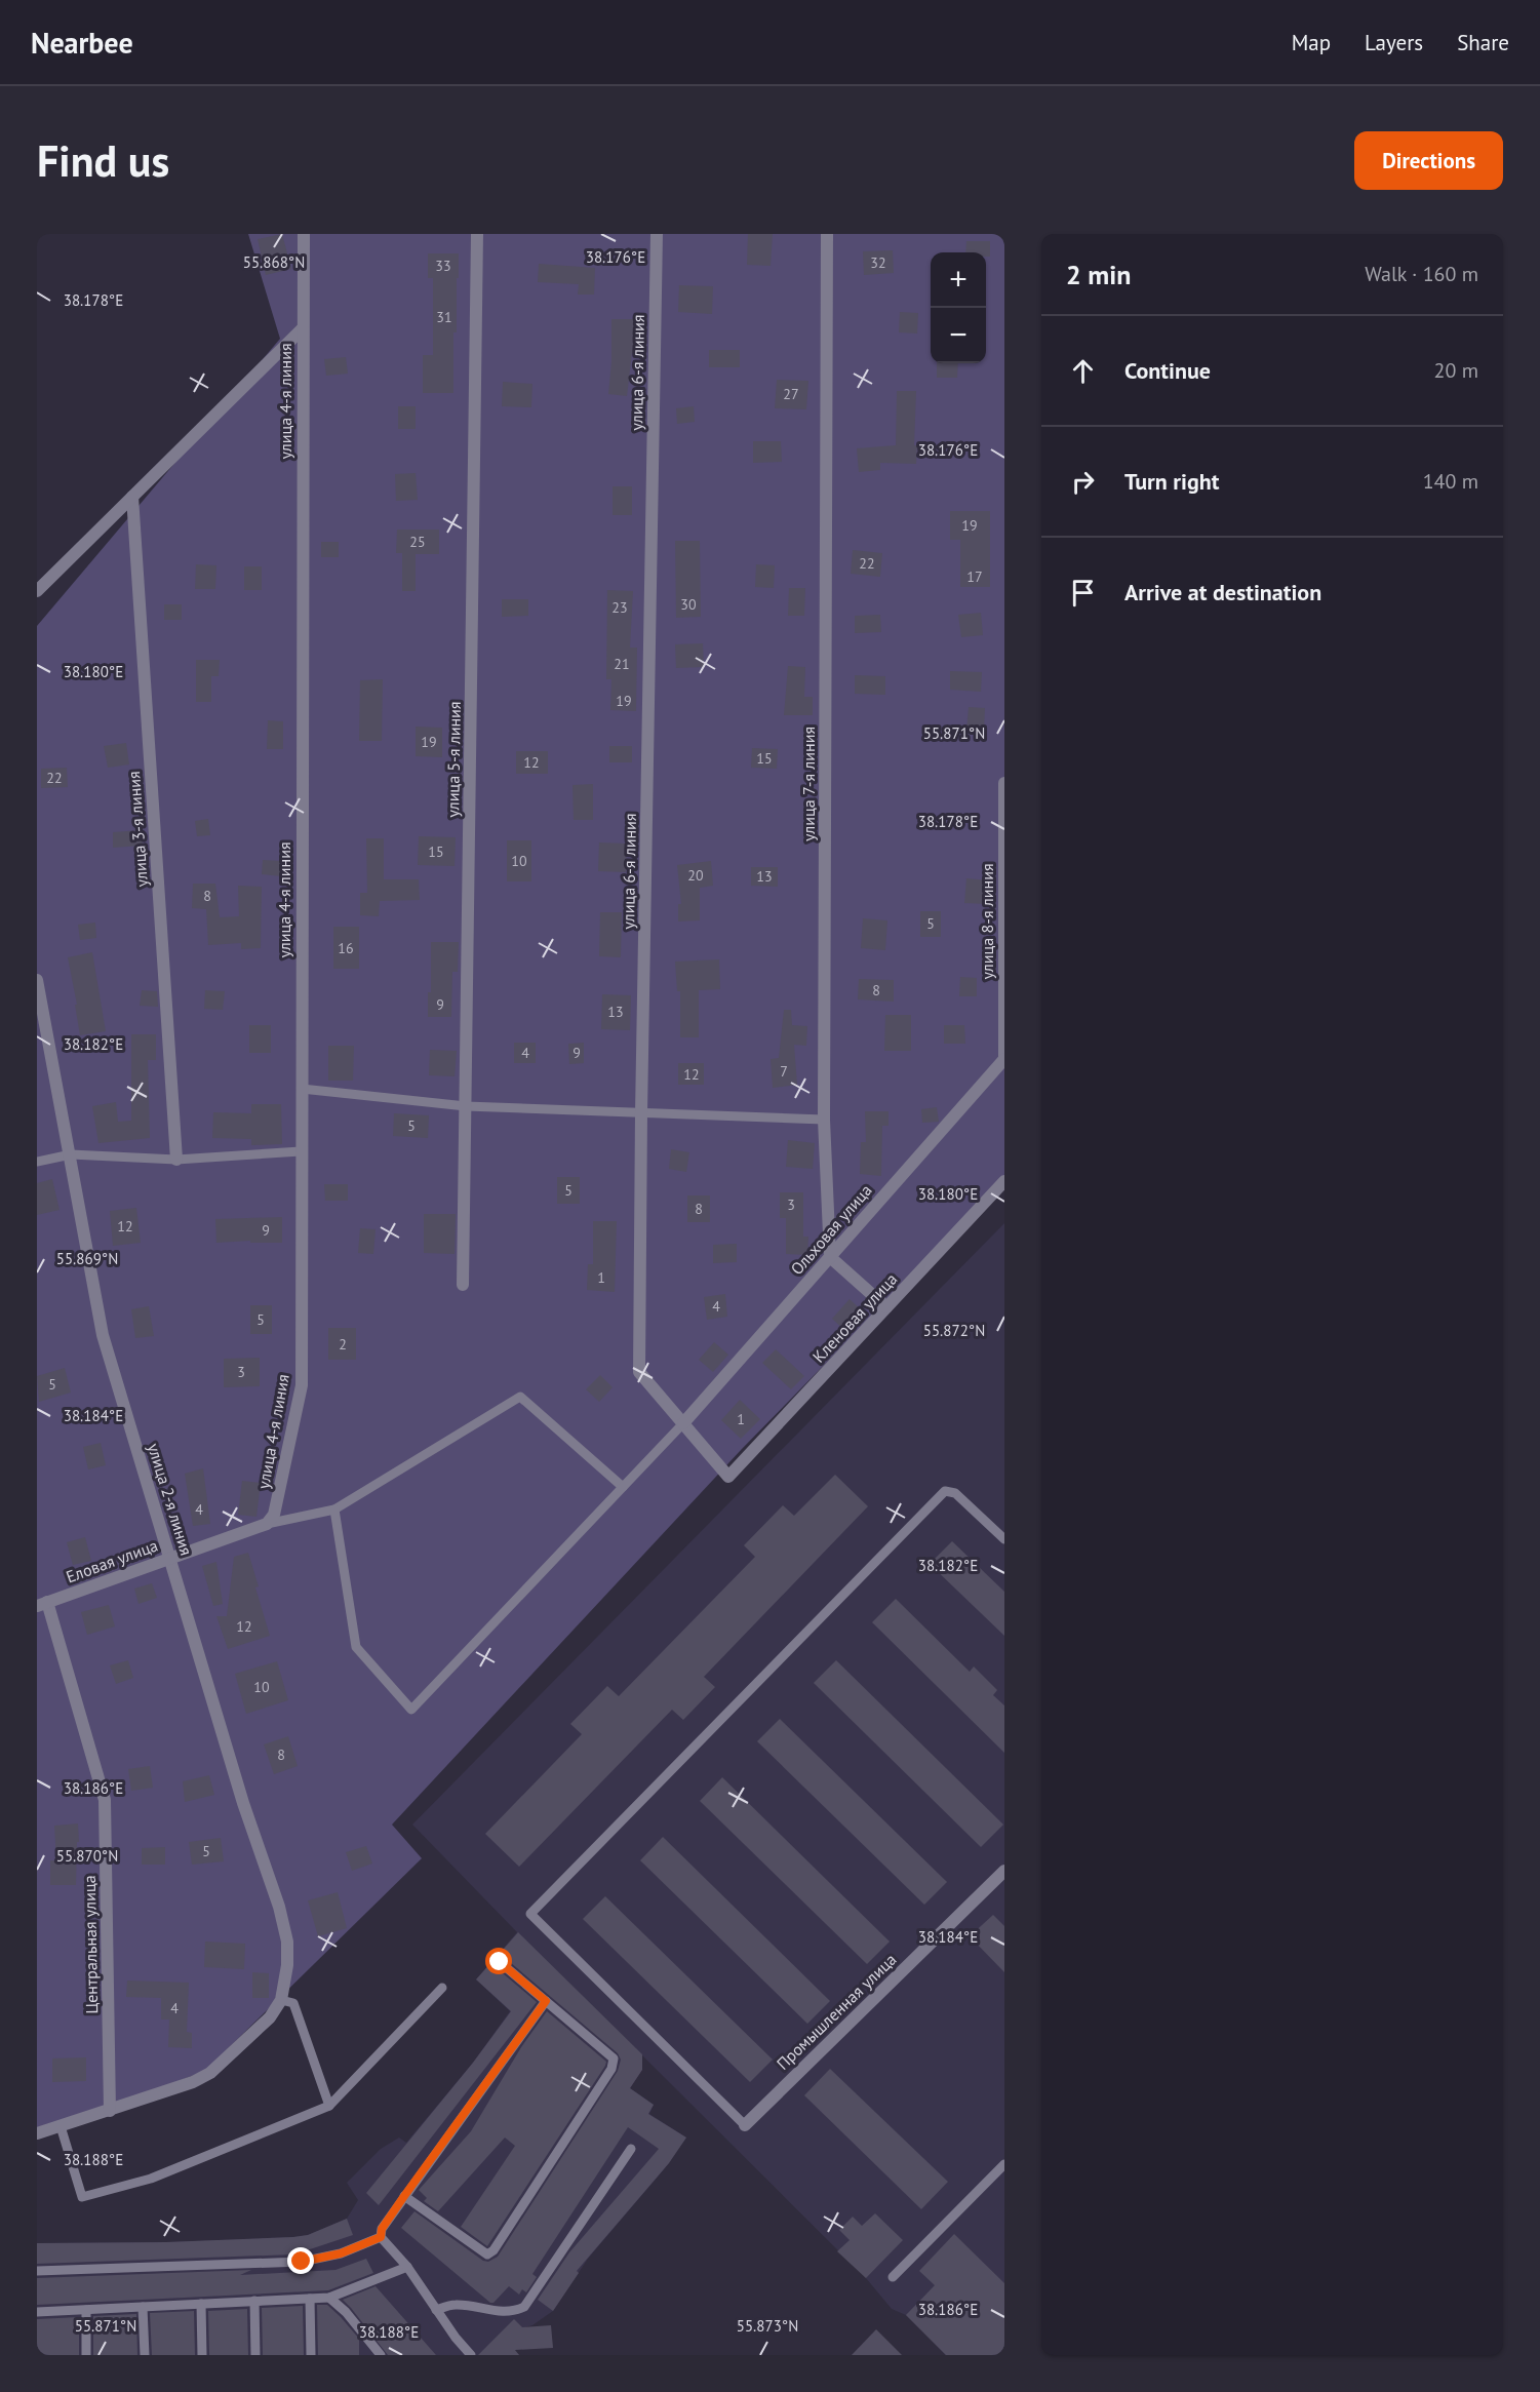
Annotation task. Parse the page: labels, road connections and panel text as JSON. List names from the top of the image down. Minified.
{"streets":{"street":["улица 6-я линия","улица 4-я линия","улица 5-я линия","улица 7-я линия","улица 3-я линия","улица 8-я линия","Ольховая улица","Кленовая улица","улица 2-я линия","Еловая улица","Центральная улица","Промышленная улица"]},"crossings":[["улица 6-я линия","Ольховая улица"],["улица 6-я линия","Кленовая улица"],["улица 4-я линия","Еловая улица"],["улица 7-я линия","Ольховая улица"],["улица 8-я линия","Ольховая улица"],["улица 2-я линия","Еловая улица"],["улица 2-я линия","Центральная улица"],["Еловая улица","Центральная улица"]],"house_numbers":["32","33","31","27","19","25","22","17","30","23","21","19","19","15","12","22","15","10","20","13","8","5","16","8","9","13","4","9","7","12","5","5","3","8","12","9","1","4","5","2","3","5","1","4","12","10","8","5","4"],"page":{"header":"Nearbee","nav":["Map","Layers","Share"],"buttons":"Directions","title":"Find us","heading":["2 min","Walk · 160 m"],"map_buttons":["+","−"],"list":[["Continue","20 m"],["Turn right","140 m"],"Arrive at destination"]},"coordinates":["38.176°E","55.868°N","38.178°E","38.180°E","55.871°N","38.182°E","55.869°N","55.872°N","38.184°E","38.186°E","55.870°N","38.188°E","55.873°N"]}
